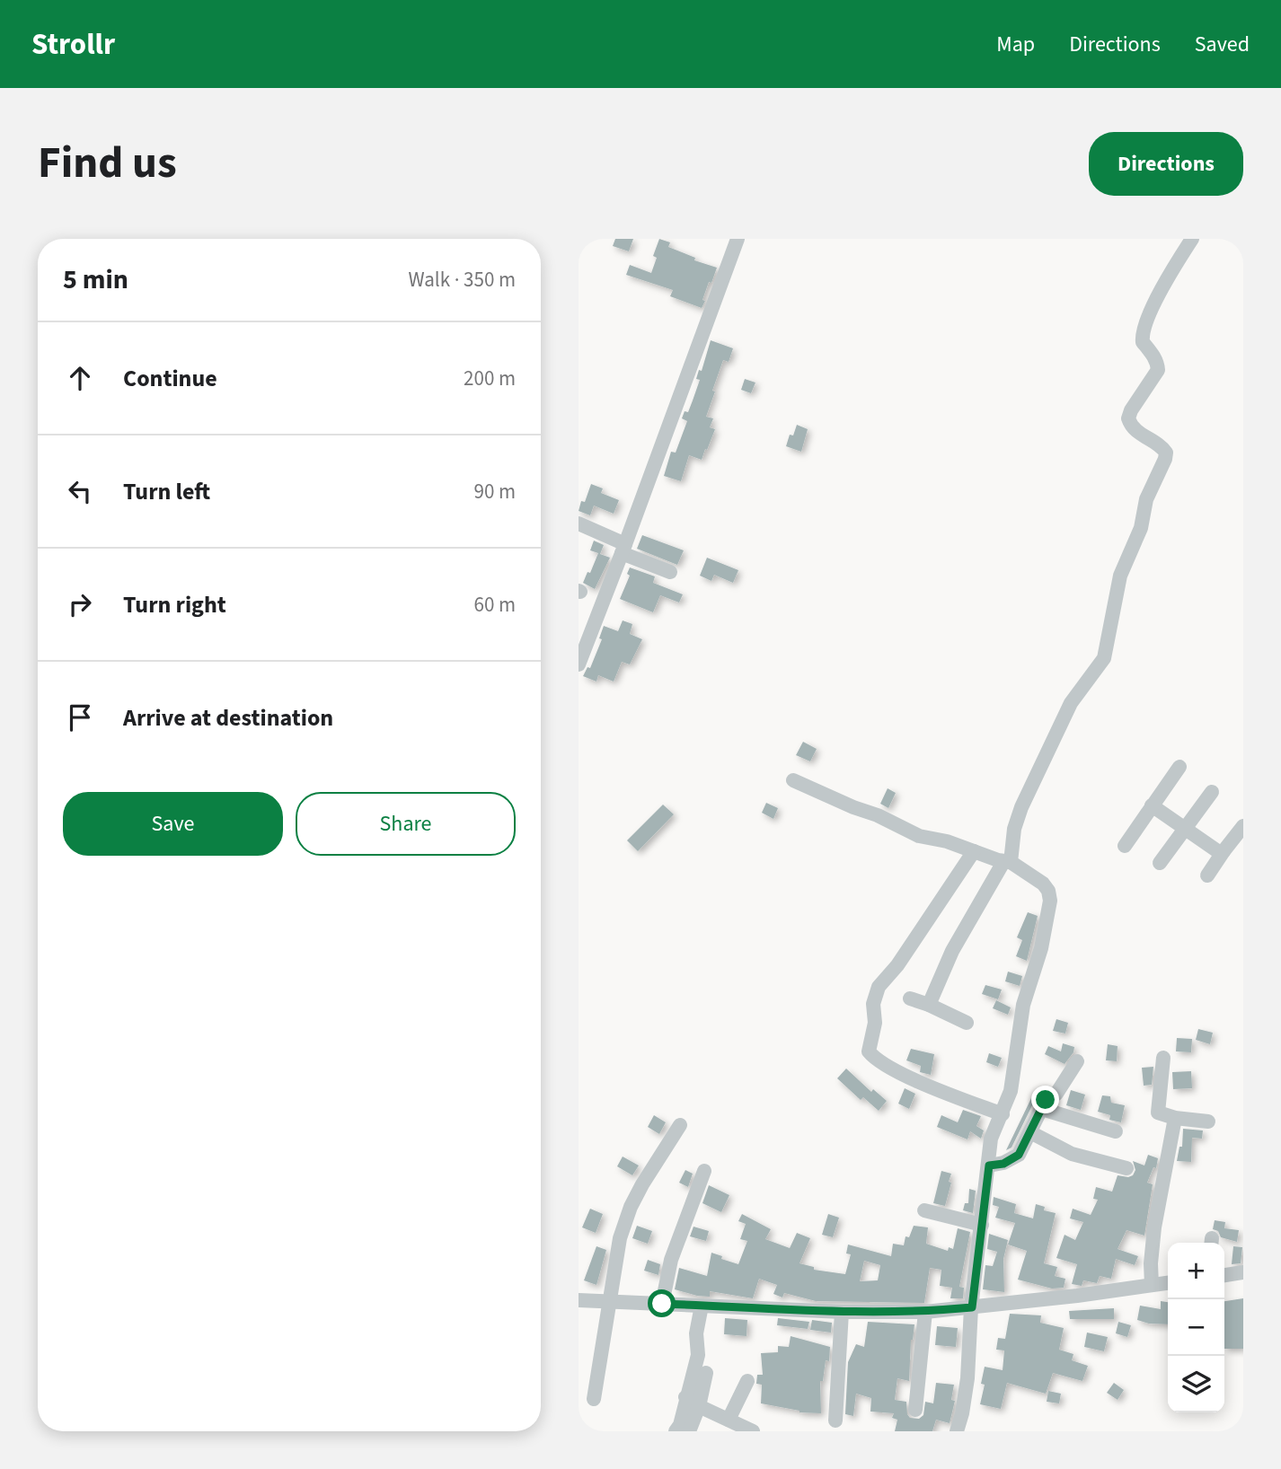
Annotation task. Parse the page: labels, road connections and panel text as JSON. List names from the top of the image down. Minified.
{"page":{"header":"Strollr","nav":["Map","Directions","Saved"],"title":"Find us","buttons":["Directions",["Save","Share"]],"heading":["5 min","Walk · 350 m"],"list":[["Continue","200 m"],["Turn left","90 m"],["Turn right","60 m"],"Arrive at destination"],"map_buttons":["+","−"]}}
